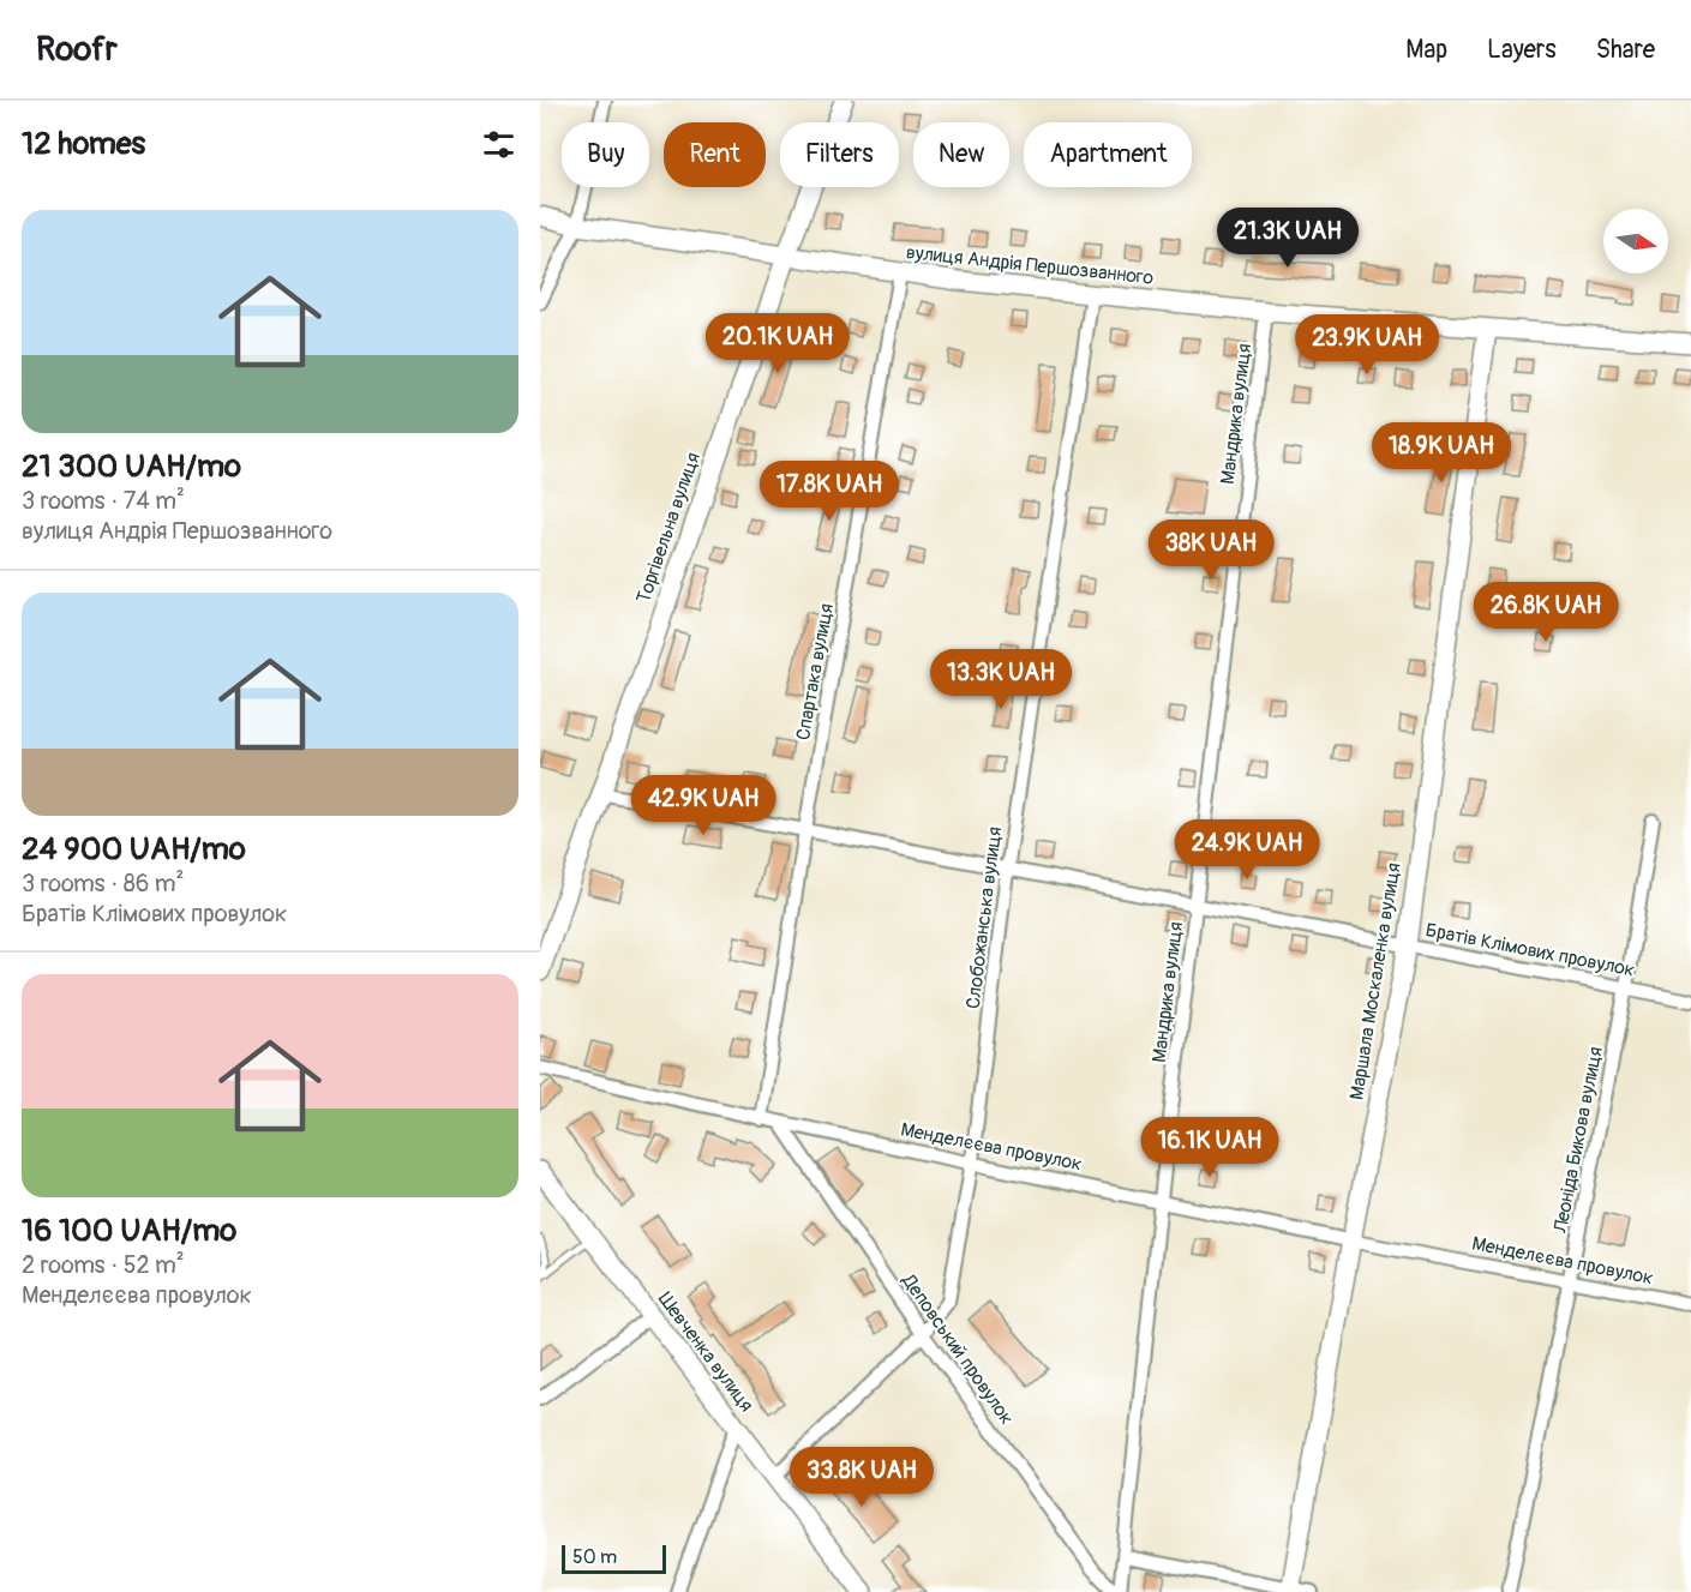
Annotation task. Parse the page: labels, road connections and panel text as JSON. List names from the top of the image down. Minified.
{"streets":{"street":["вулиця Андрія Першозванного","Мандрика вулиця","Торгівельна вулиця","Спартака вулиця","Слобожанська вулиця","Братів Клімових провулок","Маршала Москаленка вулиця","Леоніда Бикова вулиця","Менделєєва провулок","Деповський провулок","Шевченка вулиця"]},"crossings":[["вулиця Андрія Першозванного","Мандрика вулиця"],["вулиця Андрія Першозванного","Торгівельна вулиця"],["вулиця Андрія Першозванного","Спартака вулиця"],["вулиця Андрія Першозванного","Слобожанська вулиця"],["вулиця Андрія Першозванного","Маршала Москаленка вулиця"],["Мандрика вулиця","Братів Клімових провулок"],["Мандрика вулиця","Менделєєва провулок"],["Мандрика вулиця","Деповський провулок"],["Торгівельна вулиця","Братів Клімових провулок"],["Спартака вулиця","Братів Клімових провулок"],["Спартака вулиця","Менделєєва провулок"],["Слобожанська вулиця","Братів Клімових провулок"],["Слобожанська вулиця","Менделєєва провулок"],["Слобожанська вулиця","Деповський провулок"],["Слобожанська вулиця","Шевченка вулиця"],["Братів Клімових провулок","Маршала Москаленка вулиця"],["Братів Клімових провулок","Леоніда Бикова вулиця"],["Маршала Москаленка вулиця","Менделєєва провулок"],["Леоніда Бикова вулиця","Менделєєва провулок"],["Менделєєва провулок","Деповський провулок"]],"scale_bar":"50 m","north":"right","page":{"header":"Roofr","nav":["Map","Layers","Share"],"heading":"12 homes","chip":["Buy","Rent","Filters","New","Apartment"],"list":[{"name":"21 300 UAH/mo","note":"3 rooms · 74 m² · вулиця Андрія Першозванного"},{"name":"24 900 UAH/mo","note":"3 rooms · 86 m² · Братів Клімових провулок"},{"name":"16 100 UAH/mo","note":"2 rooms · 52 m² · Менделєєва провулок"}],"price":["21.3K UAH","20.1K UAH","23.9K UAH","18.9K UAH","17.8K UAH","38K UAH","26.8K UAH","13.3K UAH","42.9K UAH","24.9K UAH","16.1K UAH","33.8K UAH"],"scale":"50 m"}}
